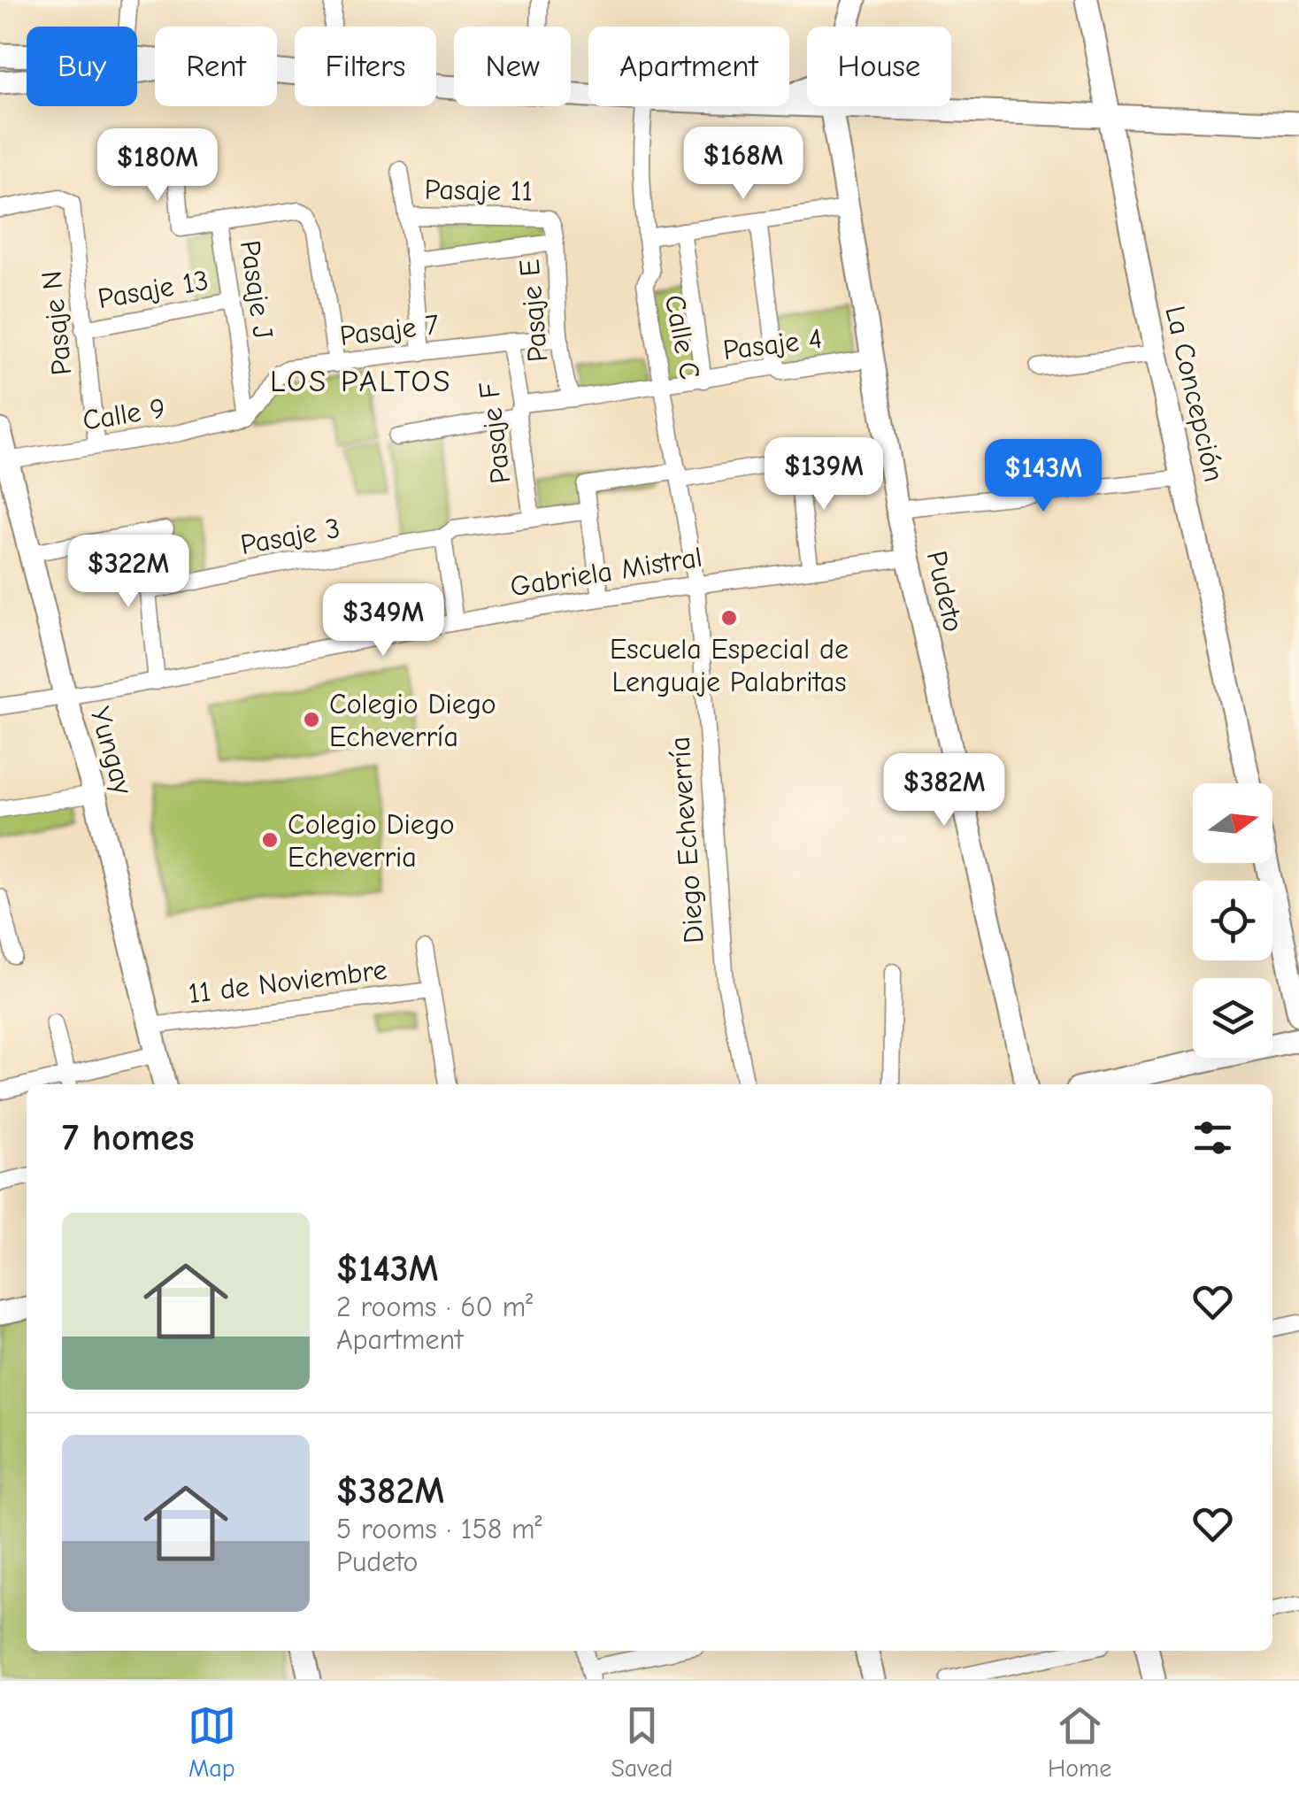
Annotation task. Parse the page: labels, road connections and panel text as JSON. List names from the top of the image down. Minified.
{"streets":{"main road":["La Concepción","Pudeto","Yungay"],"street":["Pasaje 11","Pasaje 13","Pasaje J","Pasaje E","Pasaje N","Pasaje 7","Calle C","Pasaje 4","Calle 9","Pasaje F","Pasaje 3","Gabriela Mistral","Diego Echeverría","11 de Noviembre"]},"crossings":[["Pasaje 11","Pasaje E"],["Pasaje 13","Pasaje J"],["Pasaje 13","Pasaje N"],["Pasaje J","Pasaje 7"],["Pasaje J","Calle 9"],["Pasaje E","Pasaje 7"],["Pasaje E","Pasaje 4"],["Pasaje N","Calle 9"],["Pasaje 7","Calle 9"],["Pasaje 7","Pasaje F"],["Calle C","Pasaje 4"],["Calle C","Gabriela Mistral"],["Calle C","Diego Echeverría"],["Pasaje 4","Pasaje F"],["Pasaje 4","Pudeto"],["Calle 9","Yungay"],["Pasaje F","Pasaje 3"],["Gabriela Mistral","Pudeto"],["Gabriela Mistral","Yungay"],["Gabriela Mistral","Diego Echeverría"],["Yungay","11 de Noviembre"]],"districts":["LOS PALTOS"],"places":["Escuela Especial de Lenguaje Palabritas","Colegio Diego Echeverría","Colegio Diego Echeverria"],"north":"right","page":{"chip":["Buy","Rent","Filters","New","Apartment","House"],"price":["$168M","$180M","$139M","$143M","$322M","$349M","$382M"],"heading":"7 homes","list":[{"name":"$143M","note":"2 rooms · 60 m² · Apartment"},{"name":"$382M","note":"5 rooms · 158 m² · Pudeto"}],"tabs":["Map","Saved","Home"]}}
